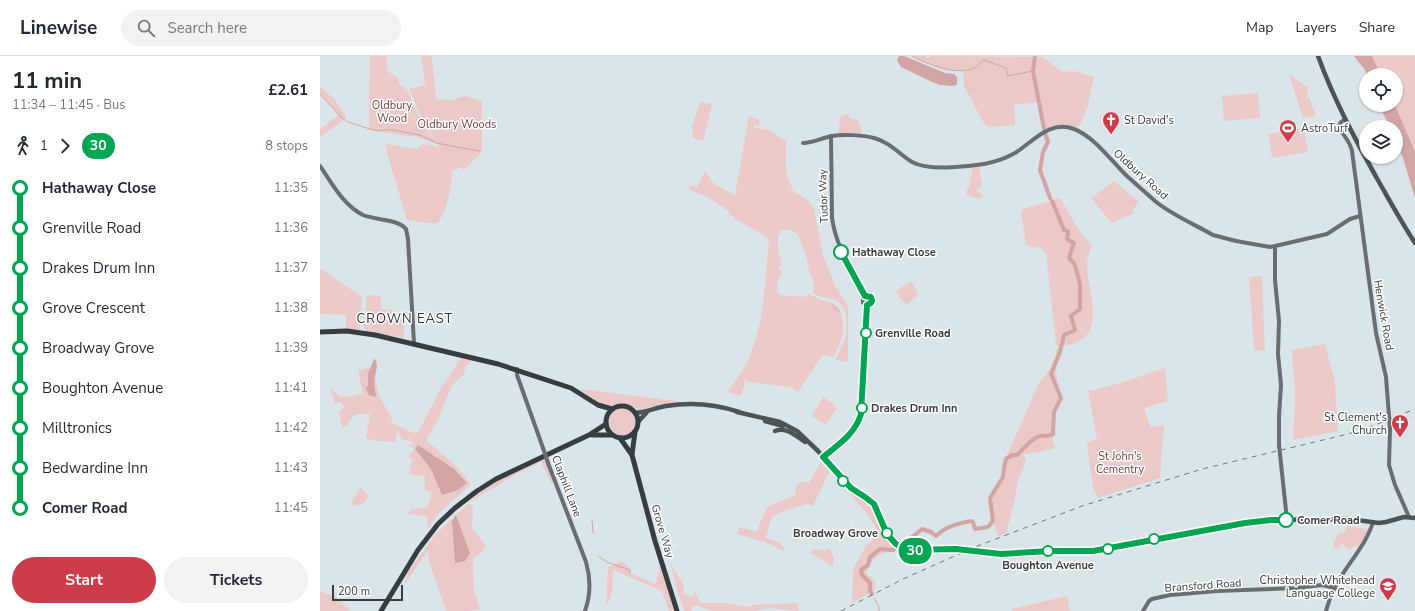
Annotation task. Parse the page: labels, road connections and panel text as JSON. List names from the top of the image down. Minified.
{"streets":{"highway":["Grove Way"],"street":["Oldbury Road","Tudor Way","Henwick Road","Claphill Lane","Bransford Road"]},"crossings":[["Oldbury Road","Tudor Way"],["Oldbury Road","Henwick Road"]],"districts":["CROWN EAST"],"parks":["Oldbury Wood","Oldbury Woods","St John's Cementry"],"places":{"church":["St David's","St Clement's Church"],"sports":["AstroTurf"],"other":["Hathaway Close","Grenville Road","Drakes Drum Inn","Comer Road","Broadway Grove","Boughton Avenue"],"school or university":["Christopher Whitehead Language College"]},"lines":["bus line 30"],"scale_bar":"200 m","page":{"header":"Linewise","search":"Search here","nav":["Map","Layers","Share"],"heading":["11 min","11:34 – 11:45 · Bus","£2.61"],"on_map":"30","legs":["1","30","8 stops"],"list":[{"name":"Hathaway Close","value":"11:35"},{"name":"Grenville Road","value":"11:36"},{"name":"Drakes Drum Inn","value":"11:37"},{"name":"Grove Crescent","value":"11:38"},{"name":"Broadway Grove","value":"11:39"},{"name":"Boughton Avenue","value":"11:41"},{"name":"Milltronics","value":"11:42"},{"name":"Bedwardine Inn","value":"11:43"},{"name":"Comer Road","value":"11:45"}],"buttons":["Start","Tickets"],"scale":"200 m"}}
